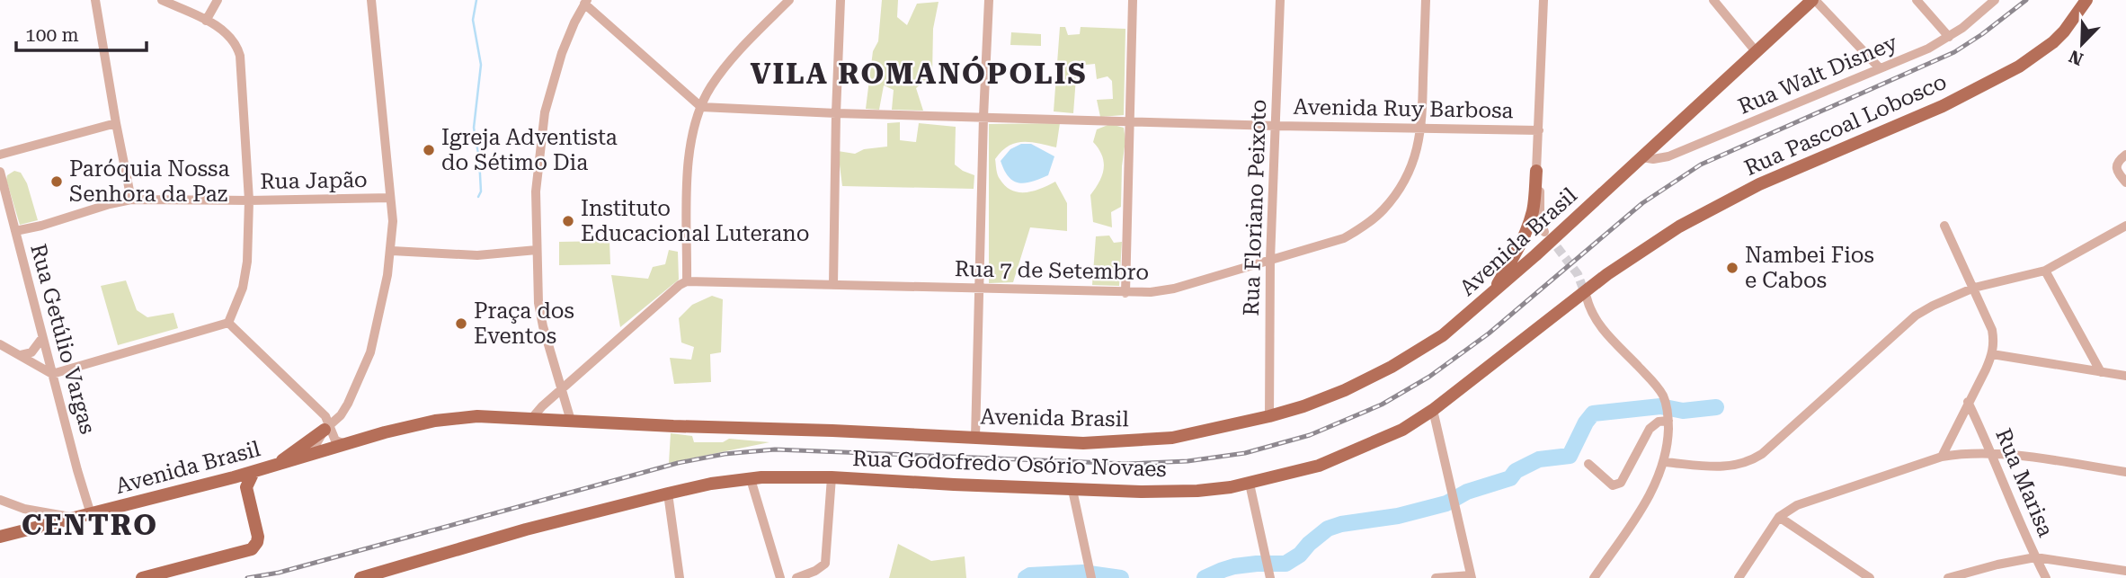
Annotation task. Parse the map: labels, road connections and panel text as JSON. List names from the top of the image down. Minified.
{"streets":{"main road":["Rua Pascoal Lobosco","Avenida Brasil","Rua Godofredo Osório Novaes"],"street":["Rua Walt Disney","Avenida Ruy Barbosa","Rua Japão","Rua Floriano Peixoto","Rua 7 de Setembro","Rua Getúlio Vargas","Rua Marisa"]},"crossings":[["Rua Walt Disney","Avenida Brasil"],["Avenida Ruy Barbosa","Rua Floriano Peixoto"],["Avenida Ruy Barbosa","Rua 7 de Setembro"],["Rua Pascoal Lobosco","Rua Godofredo Osório Novaes"],["Rua Japão","Rua Getúlio Vargas"],["Rua Floriano Peixoto","Avenida Brasil"],["Rua Floriano Peixoto","Rua 7 de Setembro"],["Avenida Brasil","Rua Getúlio Vargas"]],"districts":["VILA ROMANÓPOLIS","CENTRO"],"places":["Igreja Adventista do Sétimo Dia","Paróquia Nossa Senhora da Paz","Instituto Educacional Luterano","Nambei Fios e Cabos","Praça dos Eventos"],"scale_bar":"100 m","north":"bottom left"}
